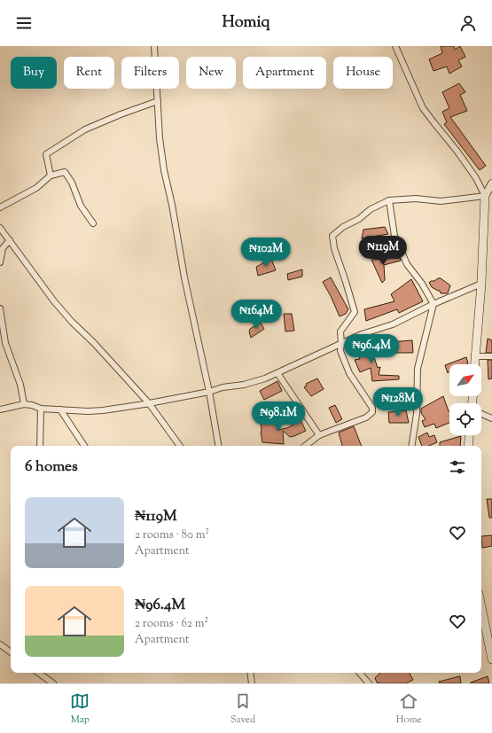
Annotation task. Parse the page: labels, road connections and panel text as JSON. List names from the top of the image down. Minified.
{"north":"top right","page":{"header":"Homiq","chip":["Buy","Rent","Filters","New","Apartment","House"],"price":["₦119M","₦102M","₦164M","₦96.4M","₦128M","₦98.1M"],"heading":"6 homes","list":[{"name":"₦119M","note":"2 rooms · 80 m² · Apartment"},{"name":"₦96.4M","note":"2 rooms · 62 m² · Apartment"}],"tabs":["Map","Saved","Home"]}}
